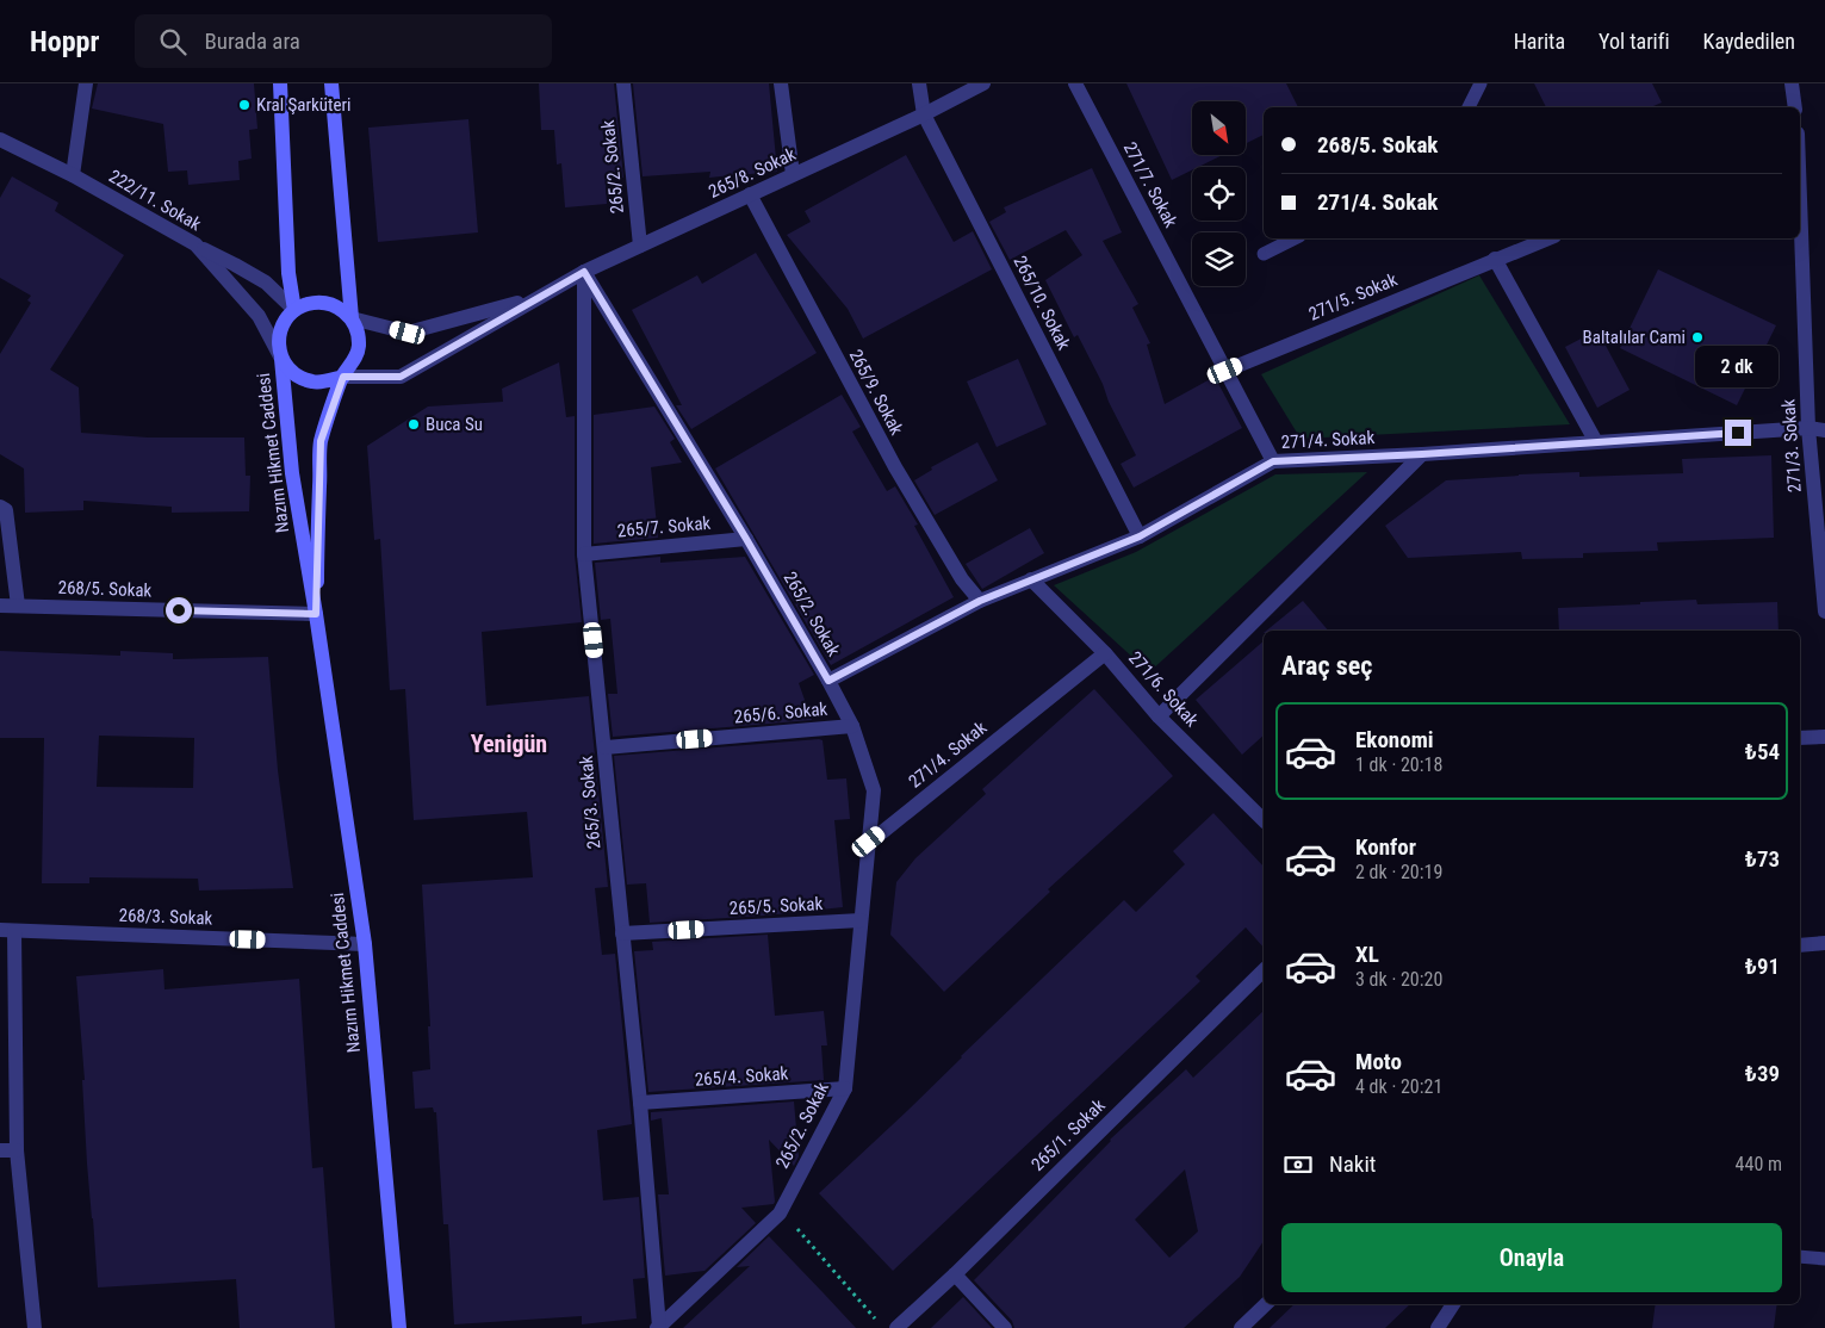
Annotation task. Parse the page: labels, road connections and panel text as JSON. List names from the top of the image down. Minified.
{"streets":{"main road":["Nazım Hikmet Caddesi"],"street":["265/2. Sokak","265/8. Sokak","271/7. Sokak","222/11. Sokak","271/5. Sokak","265/10. Sokak","265/9. Sokak","271/4. Sokak","271/3. Sokak","265/7. Sokak","268/5. Sokak","271/6. Sokak","265/6. Sokak","265/3. Sokak","265/5. Sokak","268/3. Sokak","265/4. Sokak","265/1. Sokak"]},"crossings":[["265/2. Sokak","265/8. Sokak"],["265/2. Sokak","271/4. Sokak"],["265/2. Sokak","265/7. Sokak"],["265/2. Sokak","265/6. Sokak"],["265/2. Sokak","265/3. Sokak"],["265/2. Sokak","265/5. Sokak"],["265/2. Sokak","265/4. Sokak"],["265/8. Sokak","222/11. Sokak"],["265/8. Sokak","265/10. Sokak"],["265/8. Sokak","265/9. Sokak"],["265/8. Sokak","Nazım Hikmet Caddesi"],["265/8. Sokak","265/3. Sokak"],["271/7. Sokak","271/5. Sokak"],["271/7. Sokak","271/4. Sokak"],["222/11. Sokak","Nazım Hikmet Caddesi"],["265/10. Sokak","271/4. Sokak"],["265/9. Sokak","271/4. Sokak"],["271/4. Sokak","271/3. Sokak"],["271/4. Sokak","271/6. Sokak"],["Nazım Hikmet Caddesi","268/5. Sokak"],["Nazım Hikmet Caddesi","268/3. Sokak"],["265/7. Sokak","265/3. Sokak"],["265/6. Sokak","265/3. Sokak"],["265/3. Sokak","265/5. Sokak"],["265/3. Sokak","265/4. Sokak"]],"districts":["Yenigün"],"places":["Kral Şarküteri","Baltalılar Cami","Buca Su"],"north":"bottom right","page":{"header":"Hoppr","search":"Burada ara","nav":["Harita","Yol tarifi","Kaydedilen"],"banner":["268/5. Sokak","271/4. Sokak"],"bubble":"2 dk","heading":"Araç seç","list":[{"name":"Ekonomi","note":"1 dk · 20:18","value":"₺54"},{"name":"Konfor","note":"2 dk · 20:19","value":"₺73"},{"name":"XL","note":"3 dk · 20:20","value":"₺91"},{"name":"Moto","note":"4 dk · 20:21","value":"₺39"}],"pay":["Nakit","440 m"],"buttons":"Onayla"}}
